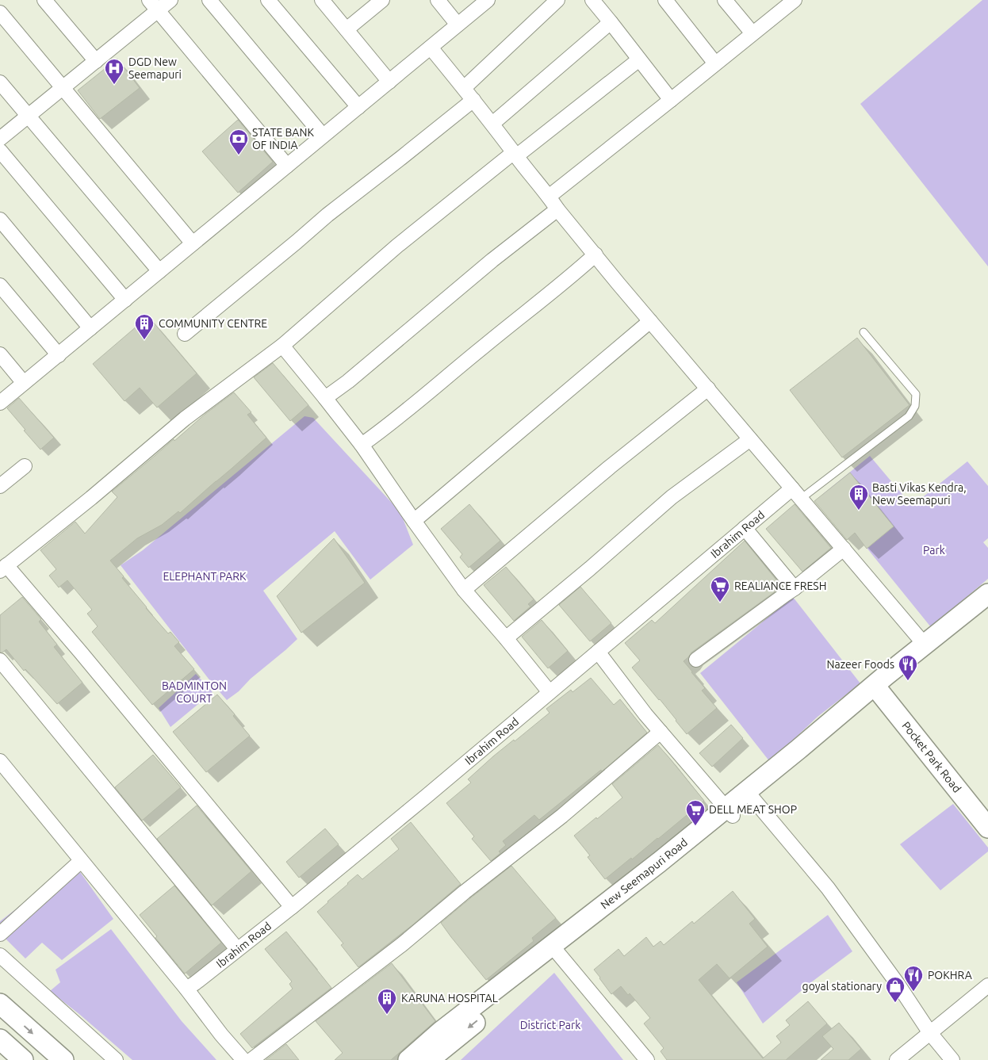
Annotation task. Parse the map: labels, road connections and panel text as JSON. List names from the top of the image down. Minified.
{"streets":{"main road":["Pocket Park Road","New Seemapuri Road"],"street":["Ibrahim Road"]},"crossings":[["Pocket Park Road","New Seemapuri Road"]],"parks":["Park","ELEPHANT PARK","BADMINTON COURT","District Park"],"places":{"hospital":["DGD New Seemapuri"],"bank":["STATE BANK OF INDIA"],"building":["COMMUNITY CENTRE","Basti Vikas Kendra, New Seemapuri","KARUNA HOSPITAL"],"supermarket":["REALIANCE FRESH","DELL MEAT SHOP"],"restaurant":["Nazeer Foods","POKHRA"],"shop":["goyal stationary"]}}
